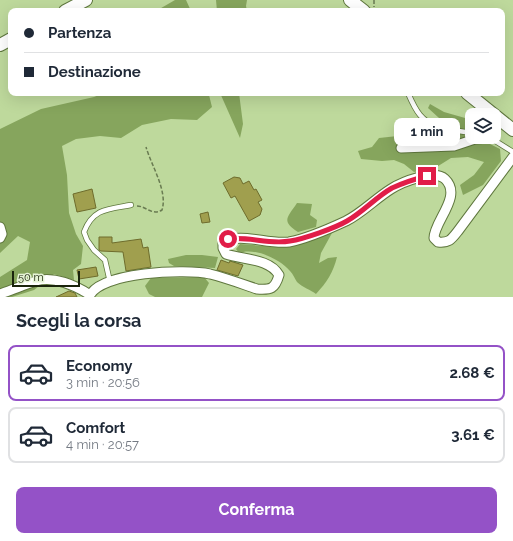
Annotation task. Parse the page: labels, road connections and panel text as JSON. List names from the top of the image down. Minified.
{"scale_bar":"50 m","page":{"banner":["Partenza","Destinazione"],"bubble":"1 min","scale":"50 m","heading":"Scegli la corsa","list":[{"name":"Economy","note":"3 min · 20:56","value":"2.68 €"},{"name":"Comfort","note":"4 min · 20:57","value":"3.61 €"}],"buttons":"Conferma"}}
